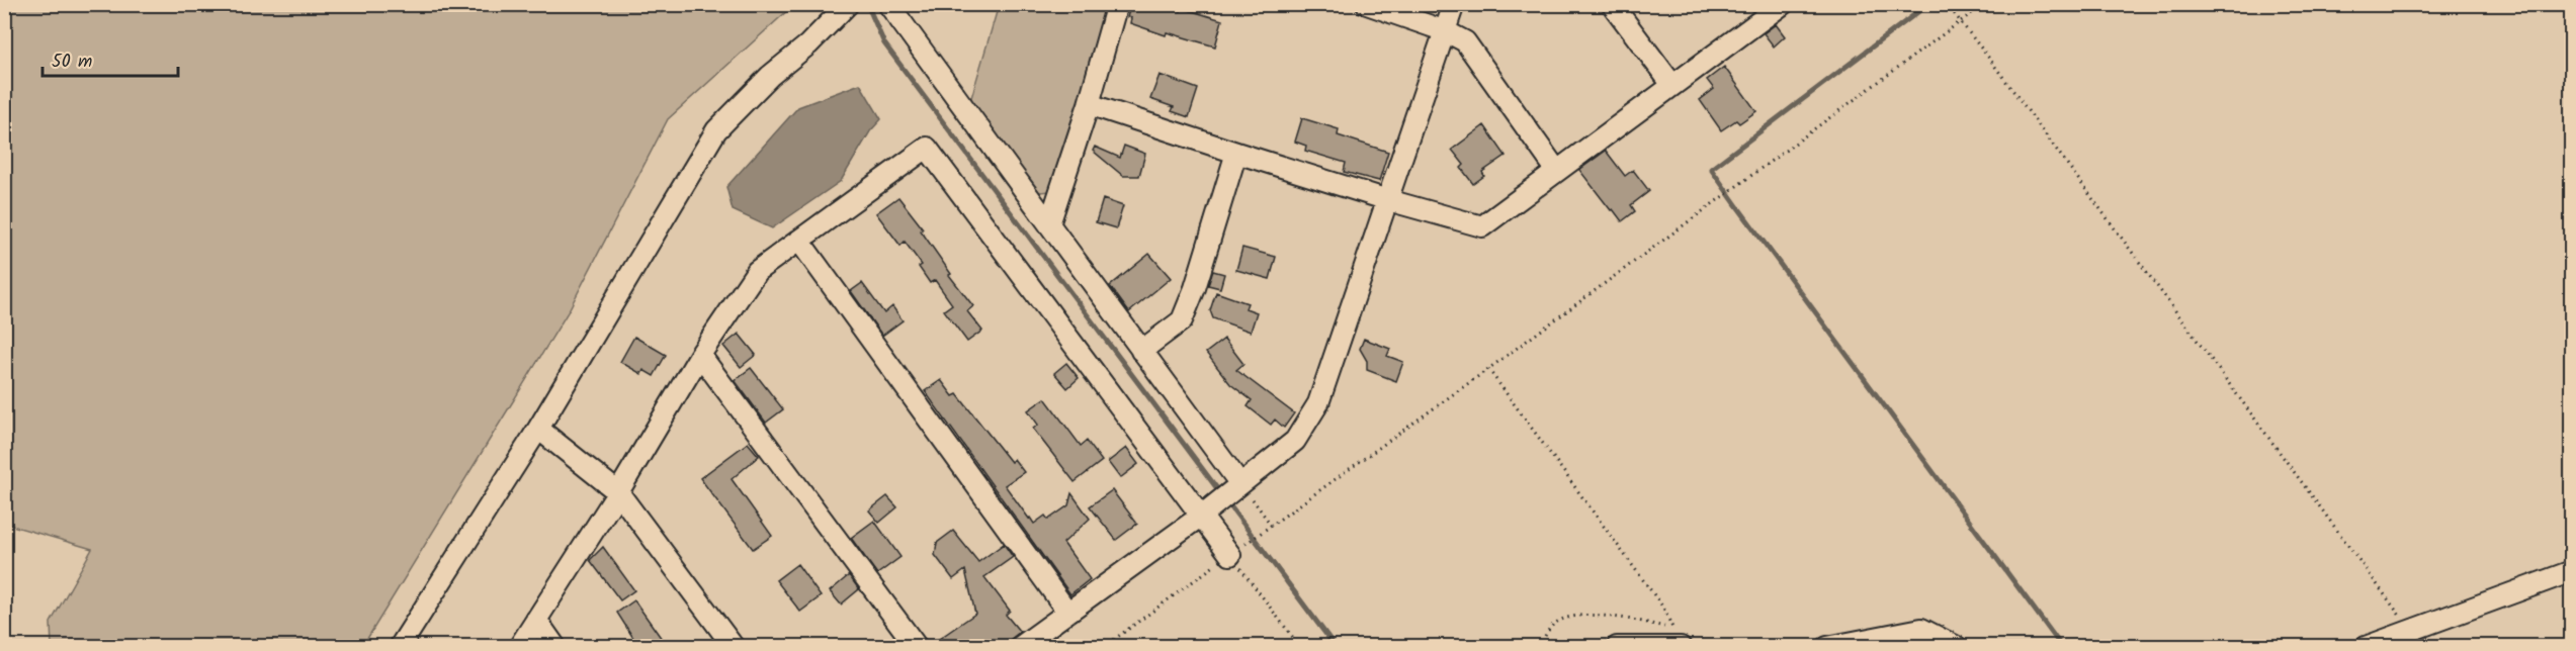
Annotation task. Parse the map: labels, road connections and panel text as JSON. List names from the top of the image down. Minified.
{"scale_bar":"50 m"}
